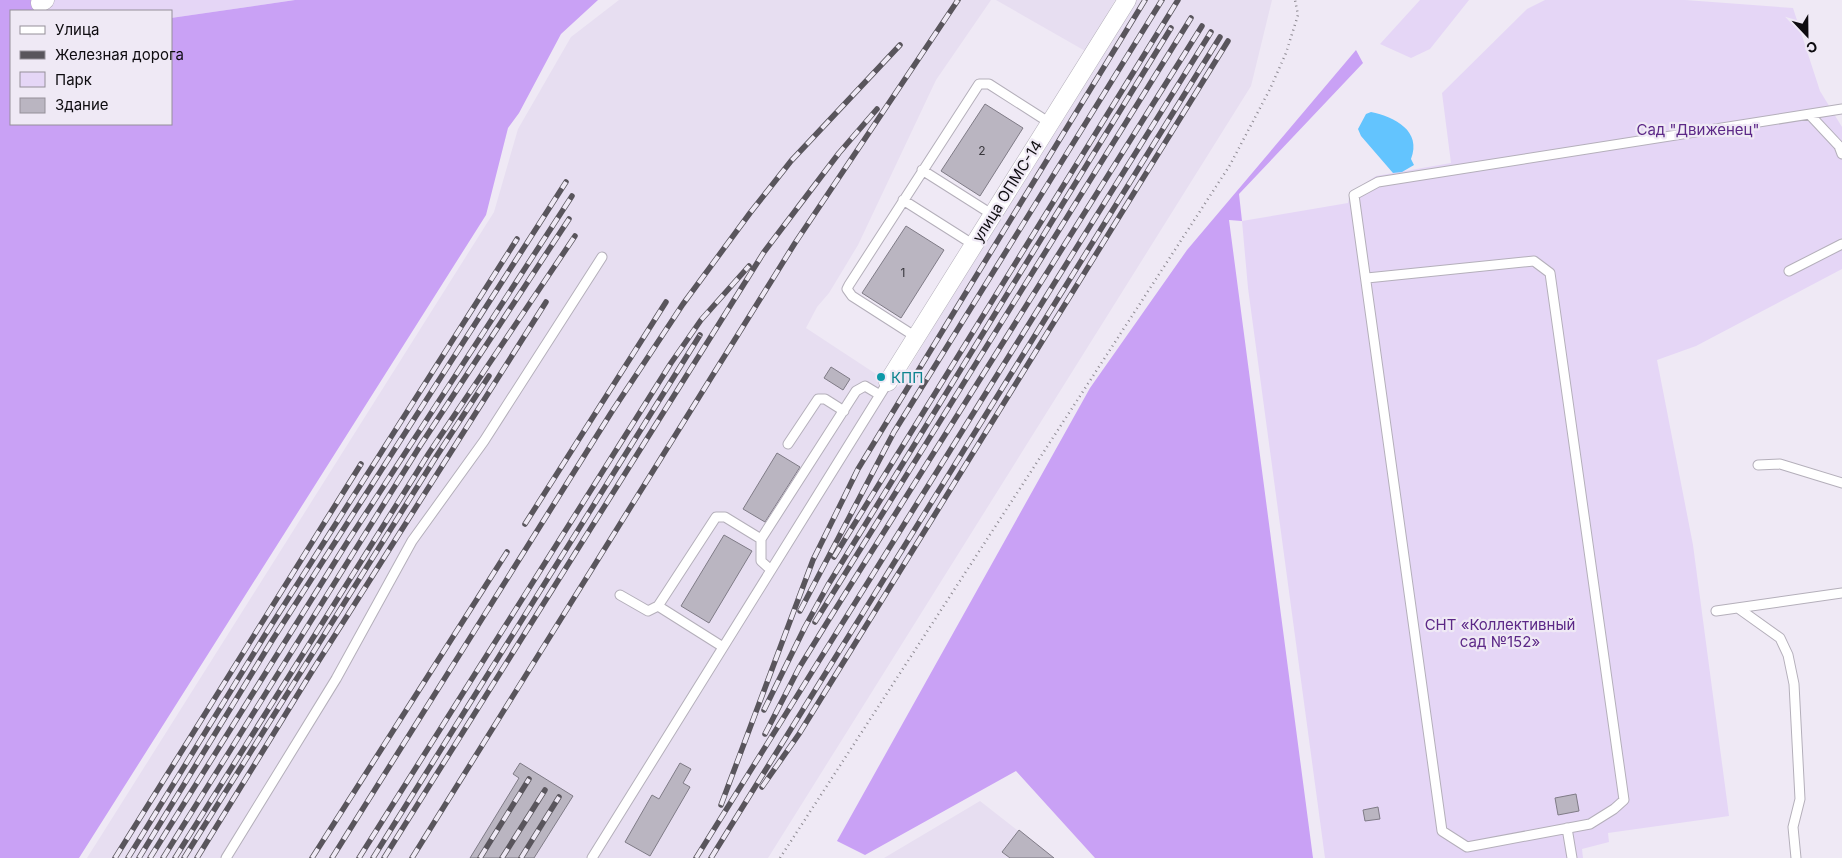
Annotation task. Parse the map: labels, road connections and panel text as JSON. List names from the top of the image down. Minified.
{"streets":{"street":["улица ОПМС-14"]},"parks":["Сад \"Движенец\"","СНТ «Коллективный сад №152»"],"places":["КПП"],"house_numbers":["2","1"],"legend":["Улица","Железная дорога","Парк","Здание"],"north":"bottom"}
